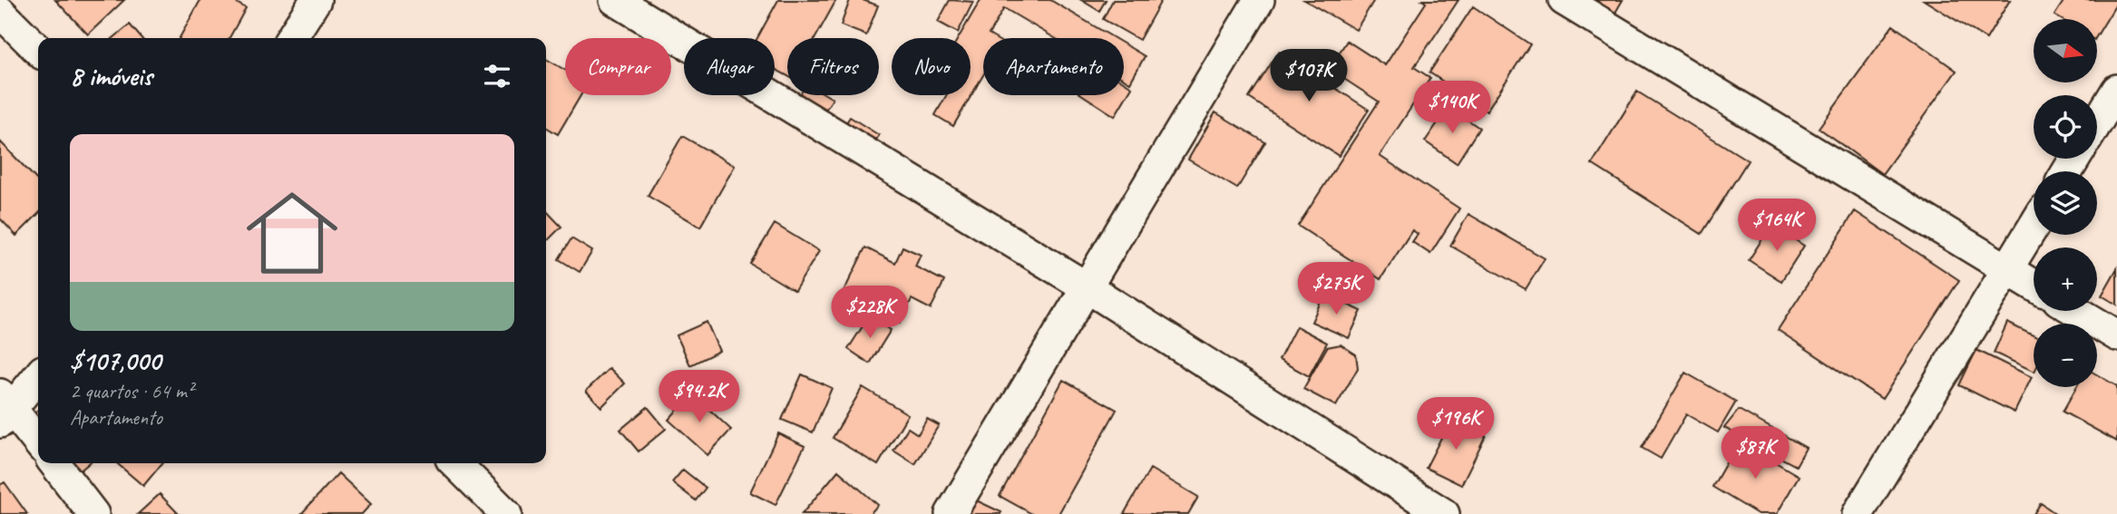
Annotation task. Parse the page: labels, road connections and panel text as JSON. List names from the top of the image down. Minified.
{"north":"right","page":{"map_buttons":["+","−"],"chip":["Comprar","Alugar","Filtros","Novo","Apartamento"],"heading":"8 imóveis","price":["$107K","$140K","$164K","$275K","$228K","$94.2K","$196K","$87K"],"list":[{"name":"$107,000","note":"2 quartos · 64 m² · Apartamento"}]}}
